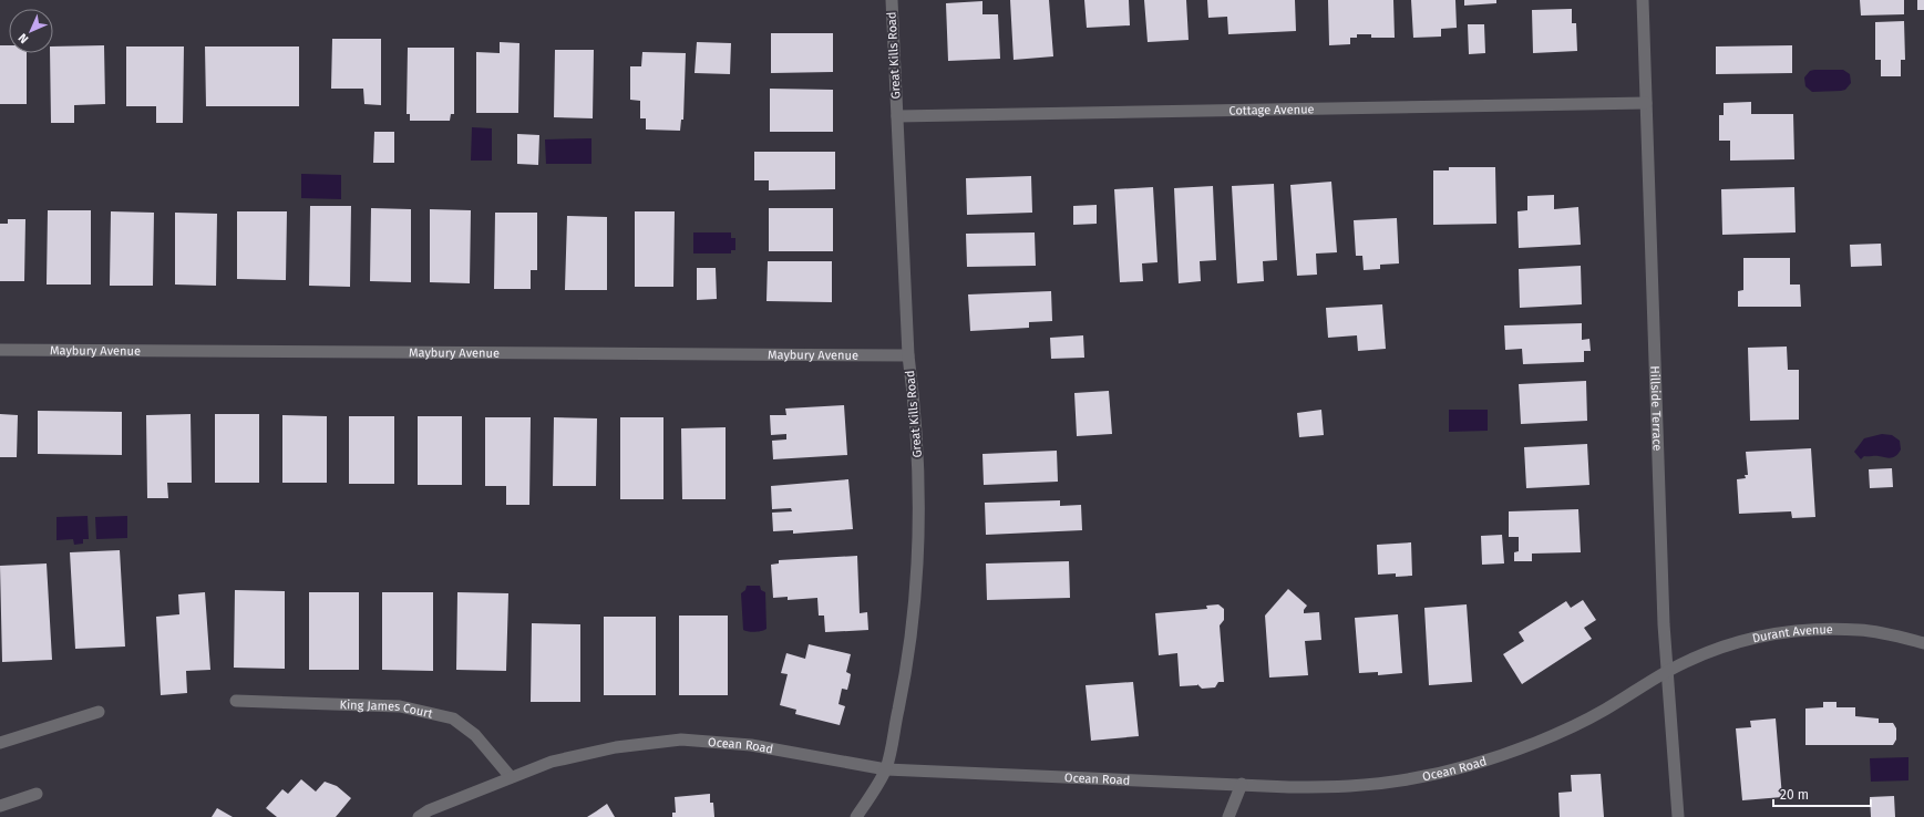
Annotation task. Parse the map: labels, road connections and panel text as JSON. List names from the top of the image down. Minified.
{"streets":{"street":["Great Kills Road","Cottage Avenue","Maybury Avenue","Hillside Terrace","Durant Avenue","King James Court","Ocean Road"]},"crossings":[["Great Kills Road","Cottage Avenue"],["Great Kills Road","Maybury Avenue"],["Great Kills Road","Ocean Road"],["Cottage Avenue","Hillside Terrace"],["Hillside Terrace","Durant Avenue"],["Hillside Terrace","Ocean Road"],["Durant Avenue","Ocean Road"],["King James Court","Ocean Road"]],"scale_bar":"20 m","north":"bottom left"}
